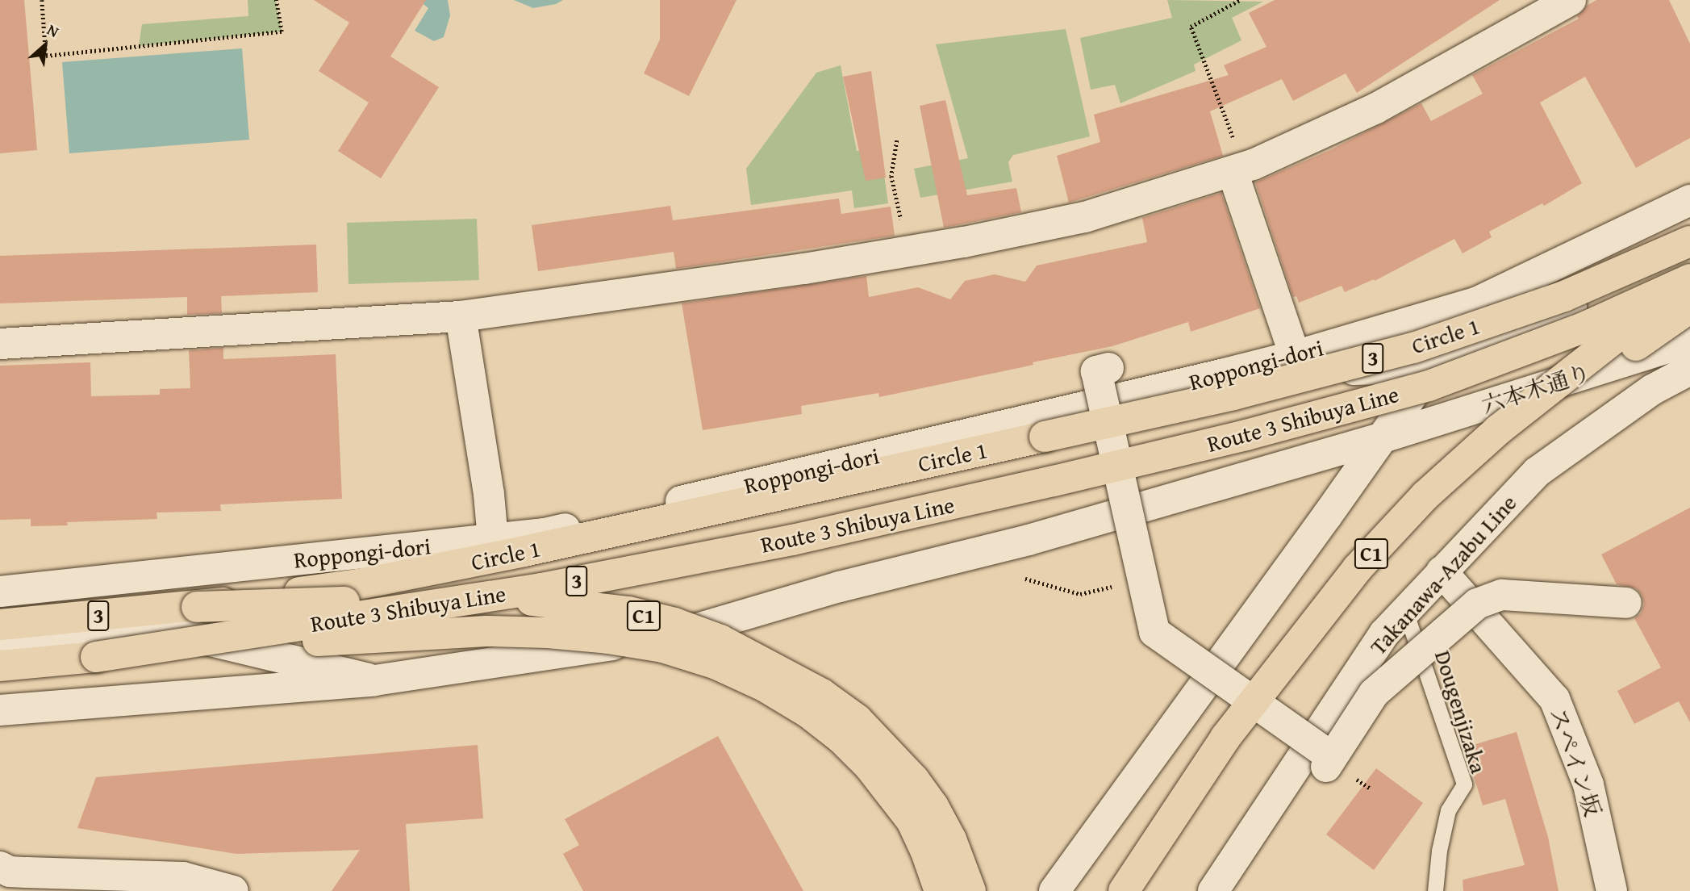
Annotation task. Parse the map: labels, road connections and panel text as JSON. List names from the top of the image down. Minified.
{"streets":{"highway":["Circle 1","3","Route 3 Shibuya Line","C1"],"main road":["Roppongi-dori","六本木通り","Takanawa-Azabu Line","スペイン坂"],"lane":["Dougenjizaka"]},"crossings":[["Circle 1","3"],["Circle 1","C1"],["3","Route 3 Shibuya Line"],["3","C1"],["Route 3 Shibuya Line","C1"],["Takanawa-Azabu Line","Dougenjizaka"],["Takanawa-Azabu Line","スペイン坂"]],"north":"top right"}
